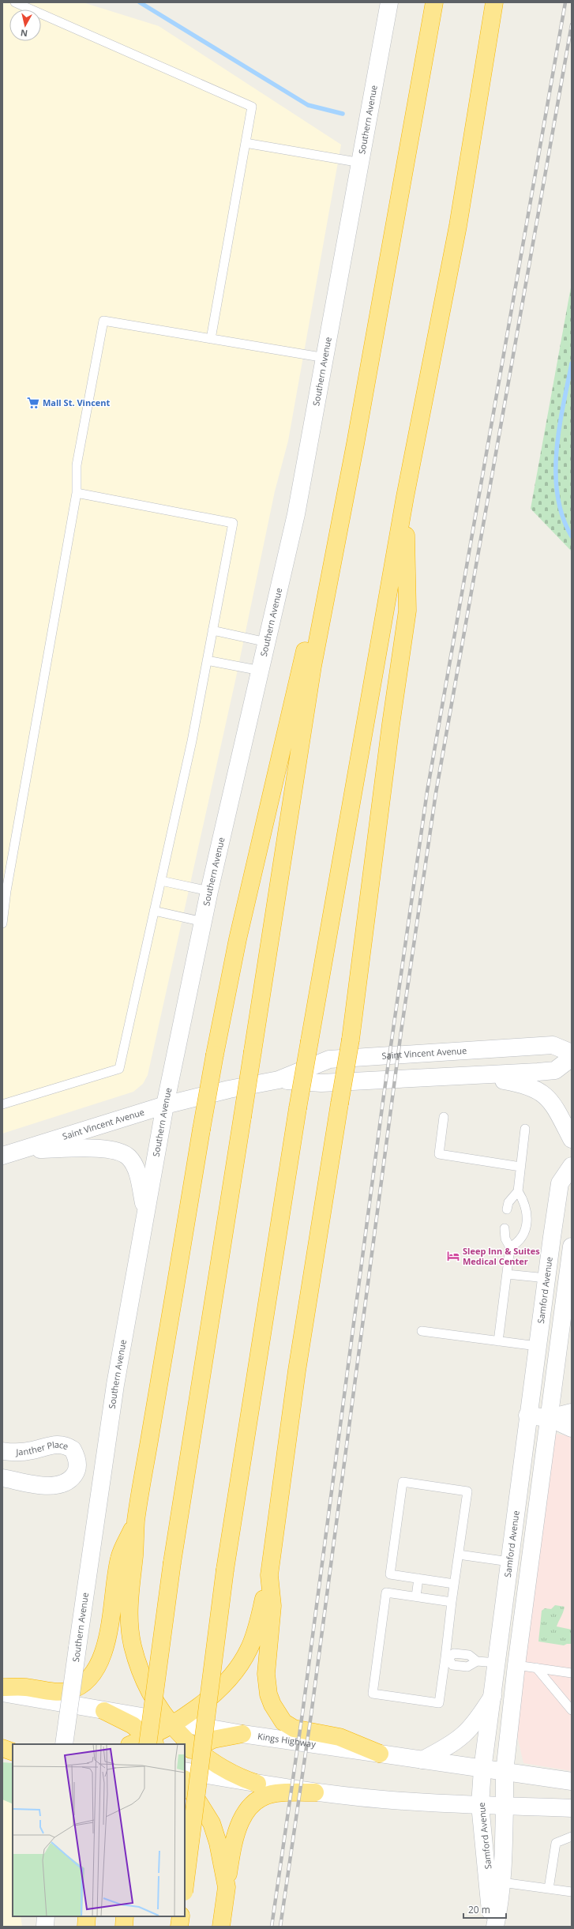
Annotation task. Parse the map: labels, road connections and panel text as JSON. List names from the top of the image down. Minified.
{"streets":{"street":["Southern Avenue","Saint Vincent Avenue","Samford Avenue","Janther Place","Kings Highway"]},"crossings":[["Southern Avenue","Saint Vincent Avenue"],["Samford Avenue","Kings Highway"]],"places":{"supermarket":["Mall St. Vincent"],"hotel":["Sleep Inn & Suites Medical Center"]},"scale_bar":"20 m","north":"bottom"}
